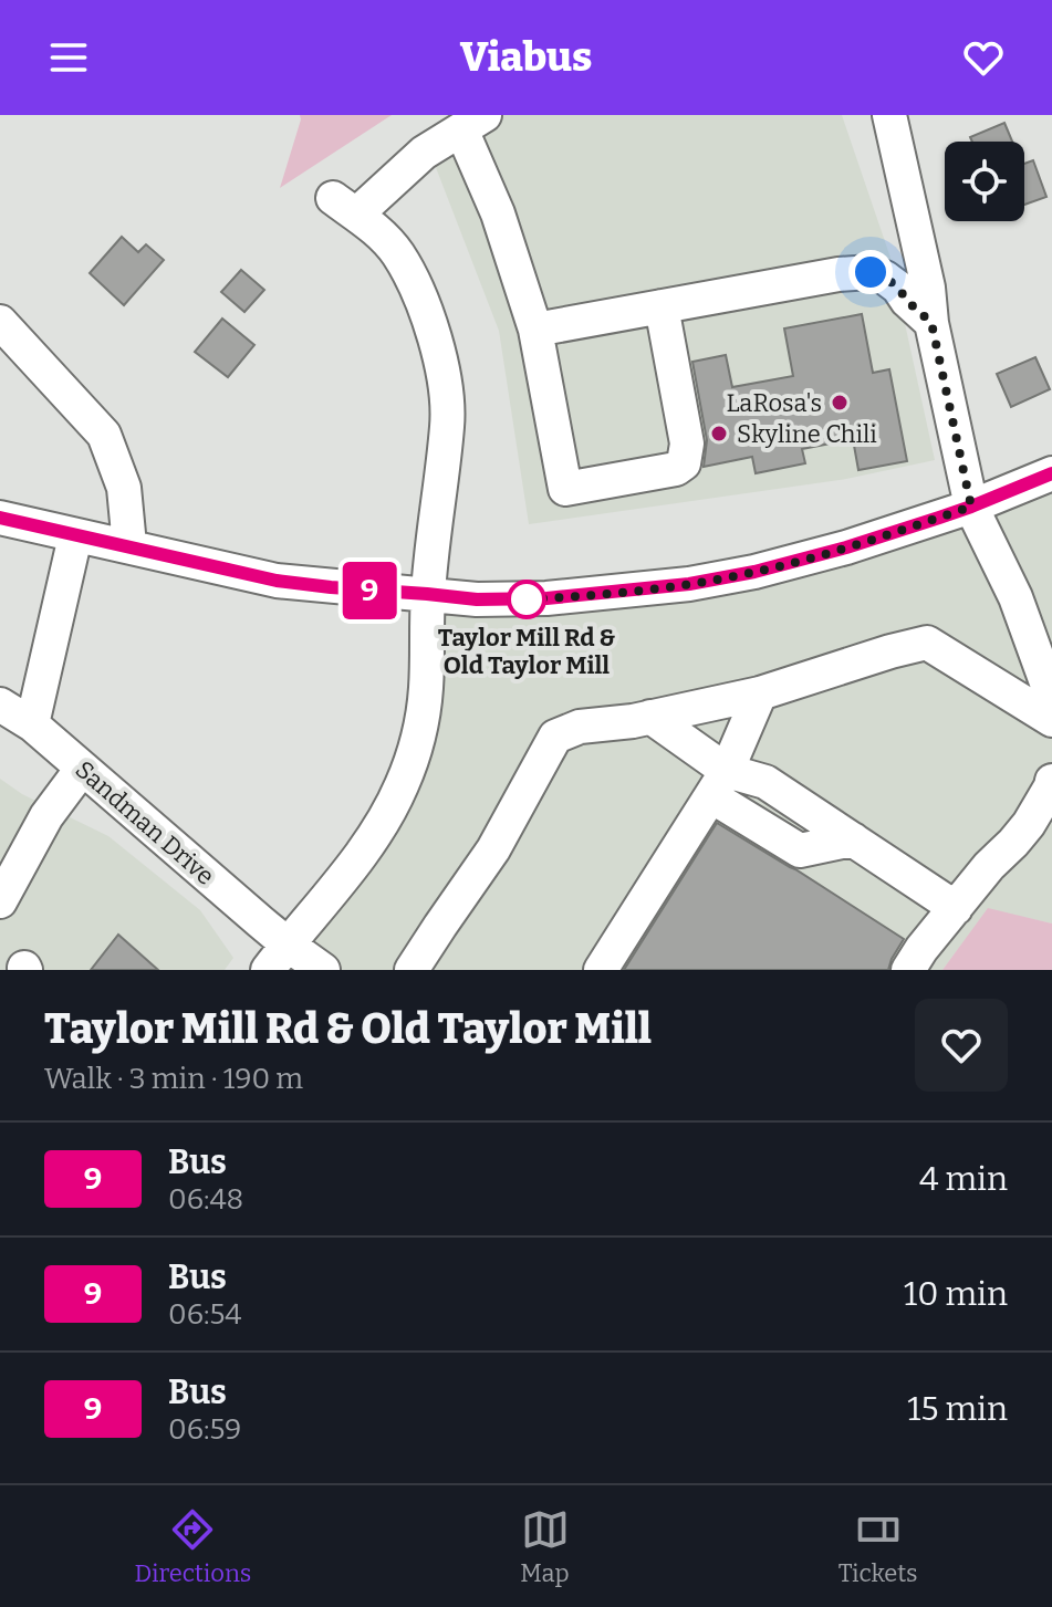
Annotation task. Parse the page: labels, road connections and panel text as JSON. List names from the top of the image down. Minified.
{"streets":{"street":["Sandman Drive"]},"places":["LaRosa's","Skyline Chili","Taylor Mill Rd & Old Taylor Mill"],"lines":["bus line 9"],"page":{"header":"Viabus","on_map":"9","heading":["Taylor Mill Rd & Old Taylor Mill","Walk · 3 min · 190 m"],"list":[{"mark":"9","name":"Bus","note":"06:48","value":"4 min"},{"mark":"9","name":"Bus","note":"06:54","value":"10 min"},{"mark":"9","name":"Bus","note":"06:59","value":"15 min"}],"tabs":["Directions","Map","Tickets"]}}
